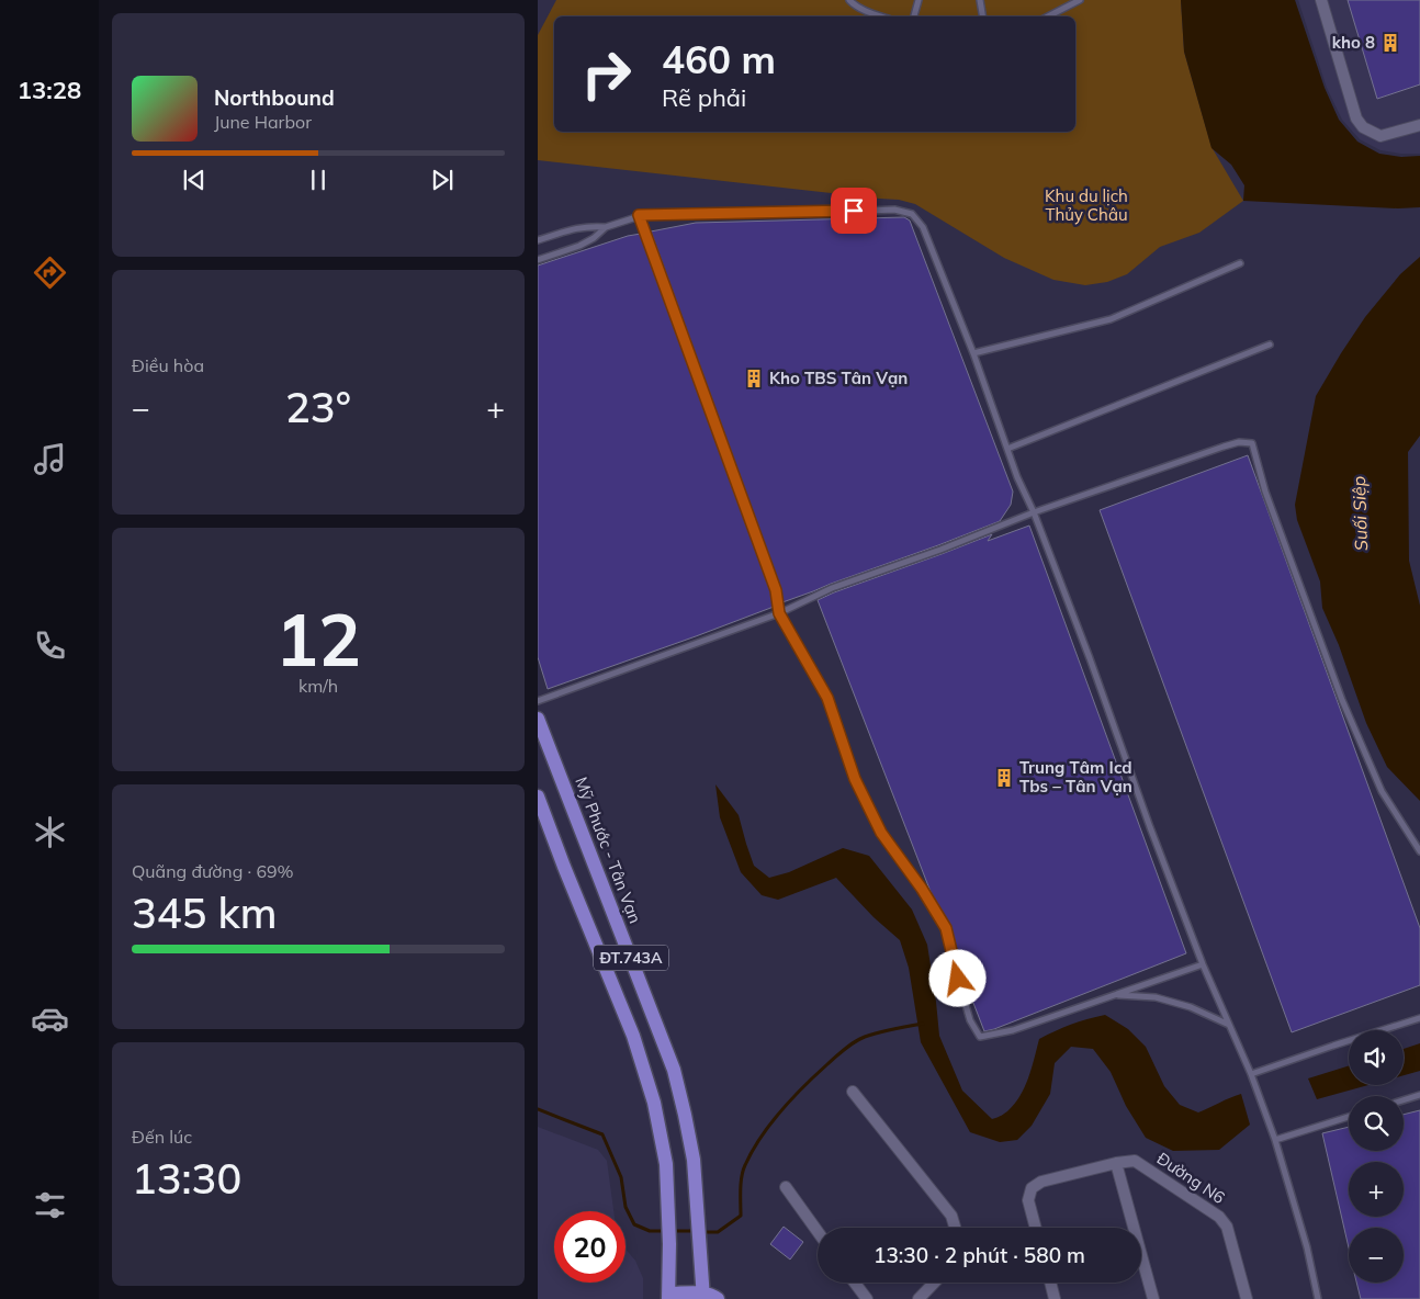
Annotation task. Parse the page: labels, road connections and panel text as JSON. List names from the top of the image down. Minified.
{"streets":{"main road":["Mỹ Phước - Tân Vạn","ĐT.743A"],"street":["Đường N6"]},"water":["Suối Siệp"],"parks":["Khu du lịch Thủy Châu"],"places":{"building":["kho 8","Kho TBS Tân Vạn","Trung Tâm Icd Tbs – Tân Vạn"]},"page":{"tabs":"13:28","turn":["460 m","Rẽ phải"],"song":["Northbound","June Harbor"],"tile":["Điều hòa",["12","km/h"],["Quãng đường · 69%","345 km"],["Đến lúc","13:30"]],"heat":["−","23°","+"],"map_buttons":["+","−"],"limit":"20","trip":"13:30 · 2 phút · 580 m"}}
